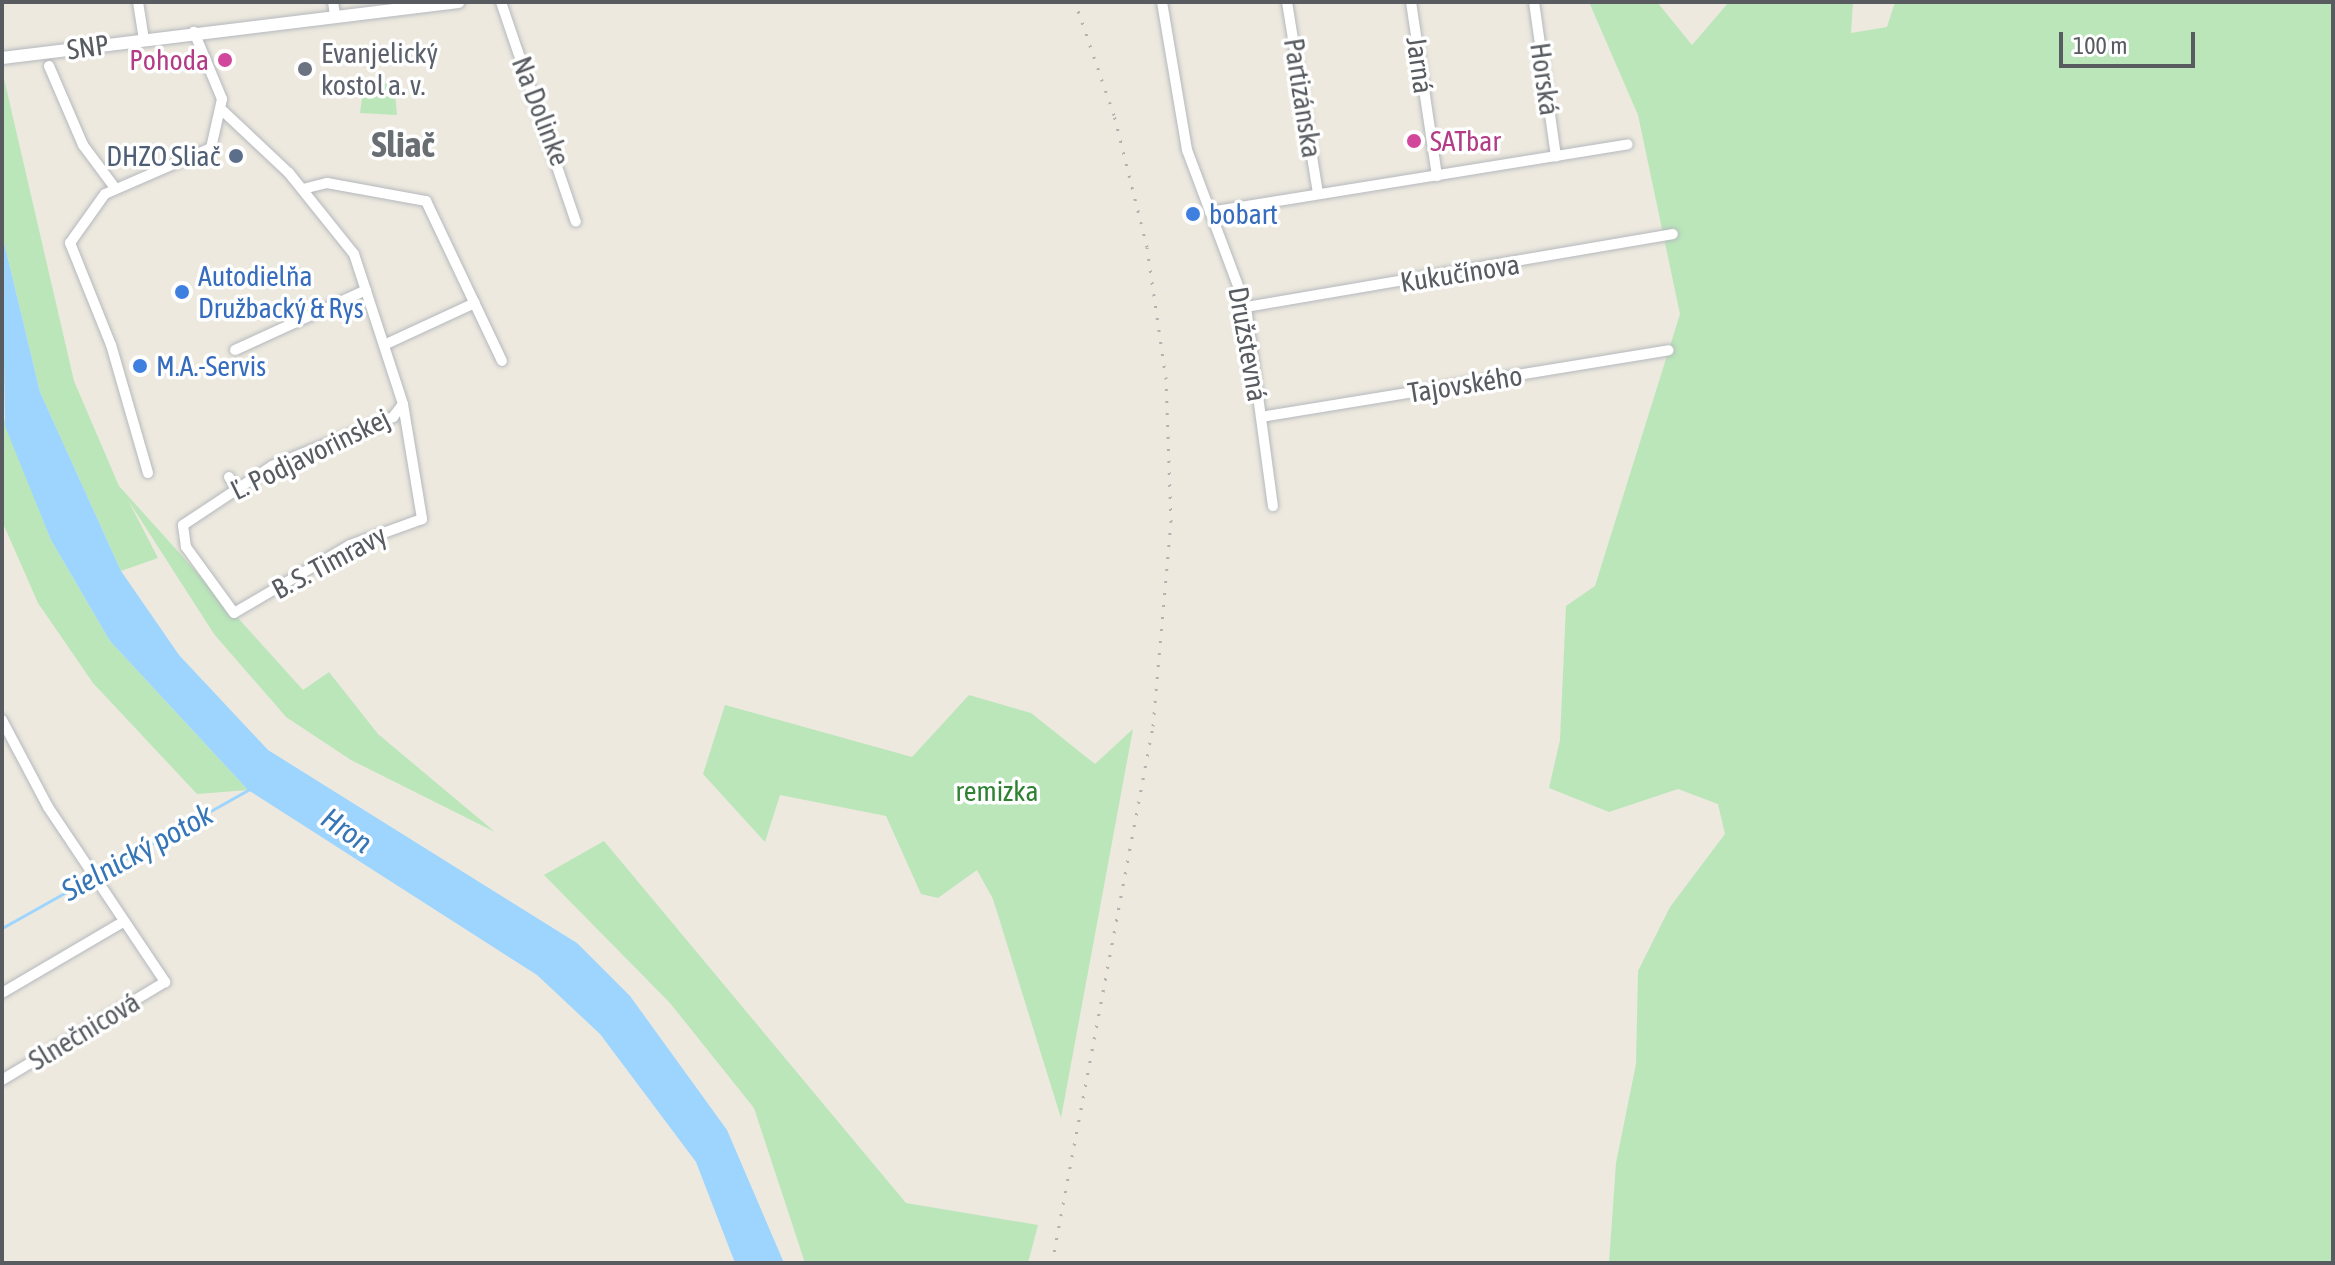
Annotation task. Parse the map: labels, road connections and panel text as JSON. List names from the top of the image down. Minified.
{"streets":{"street":["SNP","Jarná","Horská","Partizánska","Na Dolinke","Kukučínova","Družstevná","Tajovského","Ľ. Podjavorinskej","B. S. Timravy","Slnečnicová"]},"crossings":[["Kukučínova","Družstevná"],["Družstevná","Tajovského"],["Ľ. Podjavorinskej","B. S. Timravy"]],"districts":["Sliač"],"water":["Hron","Sielnický potok"],"parks":["remizka"],"places":["Pohoda","Evanjelický kostol a. v.","SATbar","DHZO Sliač","bobart","Autodielňa Družbacký & Rys","M.A.-Servis"],"scale_bar":"100 m"}
